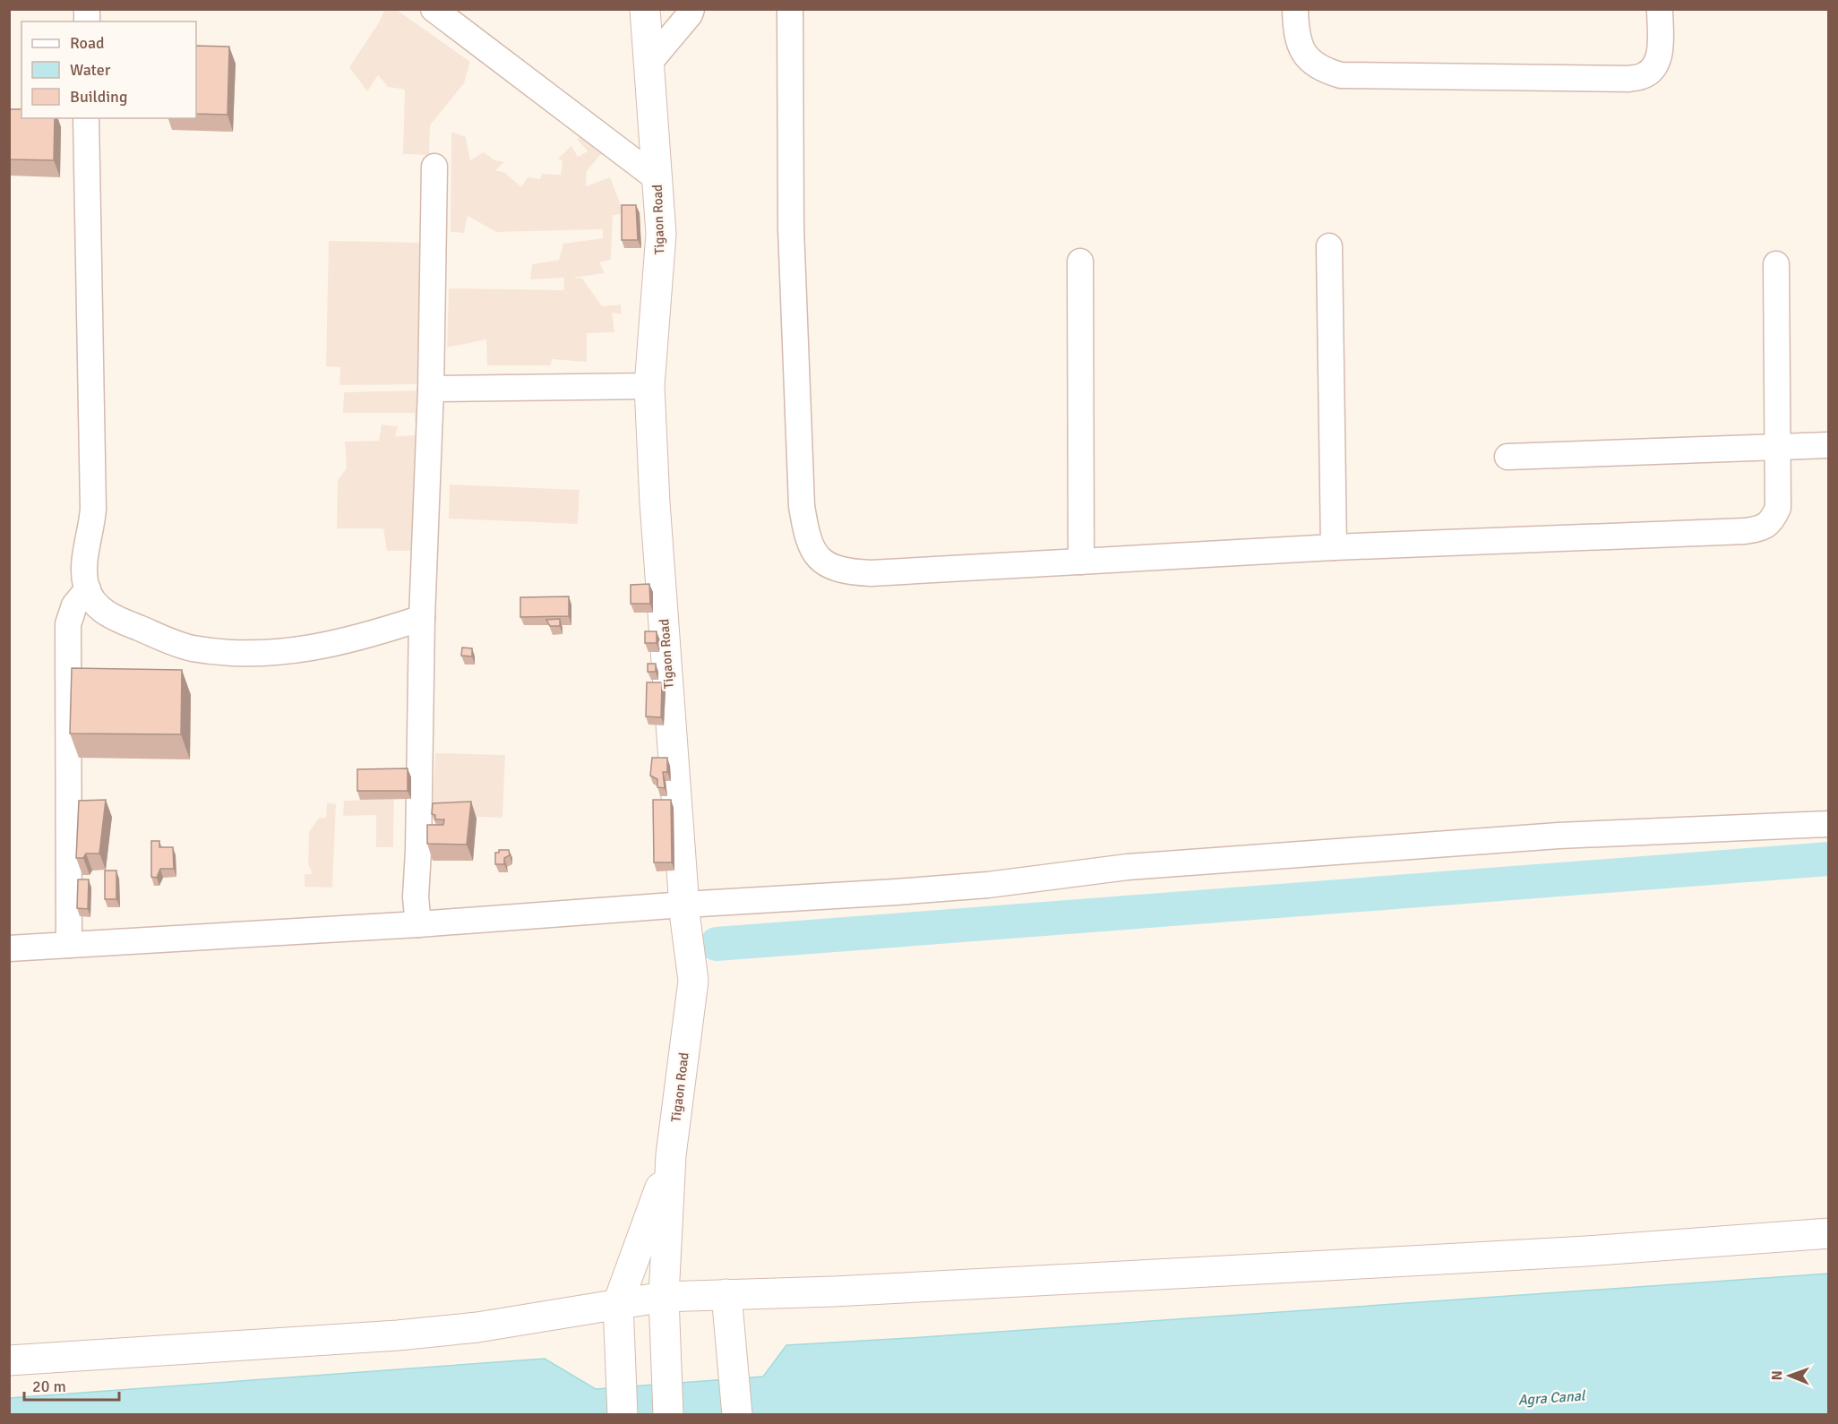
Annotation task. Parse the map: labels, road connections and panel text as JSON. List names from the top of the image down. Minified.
{"streets":{"street":["Tigaon Road"]},"water":["Agra Canal"],"legend":["Road","Water","Building"],"scale_bar":"20 m","north":"left"}
